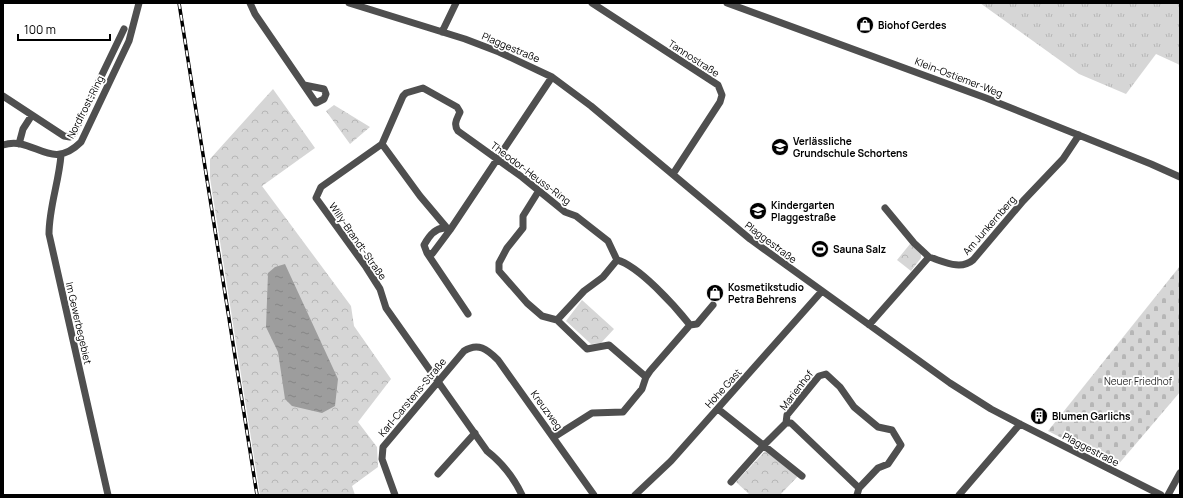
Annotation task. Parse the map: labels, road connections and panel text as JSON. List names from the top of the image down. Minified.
{"streets":{"street":["Plaggestraße","Tannostraße","Klein-Ostiemer-Weg","Nordfrost-Ring","Theodor-Heuss-Ring","Am Junkernberg","Willy-Brandt-Straße","Im Gewerbegebiet","Hohe Gast","Marienhof","Karl-Carstens-Straße","Kreuzweg"]},"crossings":[["Plaggestraße","Tannostraße"],["Plaggestraße","Hohe Gast"],["Klein-Ostiemer-Weg","Am Junkernberg"],["Nordfrost-Ring","Im Gewerbegebiet"],["Theodor-Heuss-Ring","Willy-Brandt-Straße"],["Willy-Brandt-Straße","Karl-Carstens-Straße"],["Karl-Carstens-Straße","Kreuzweg"]],"parks":["Neuer Friedhof"],"places":{"shop":["Biohof Gerdes","Kosmetikstudio Petra Behrens"],"school or university":["Verlässliche Grundschule Schortens","Kindergarten Plaggestraße"],"sports":["Sauna Salz"],"building":["Blumen Garlichs"]},"scale_bar":"100 m"}
